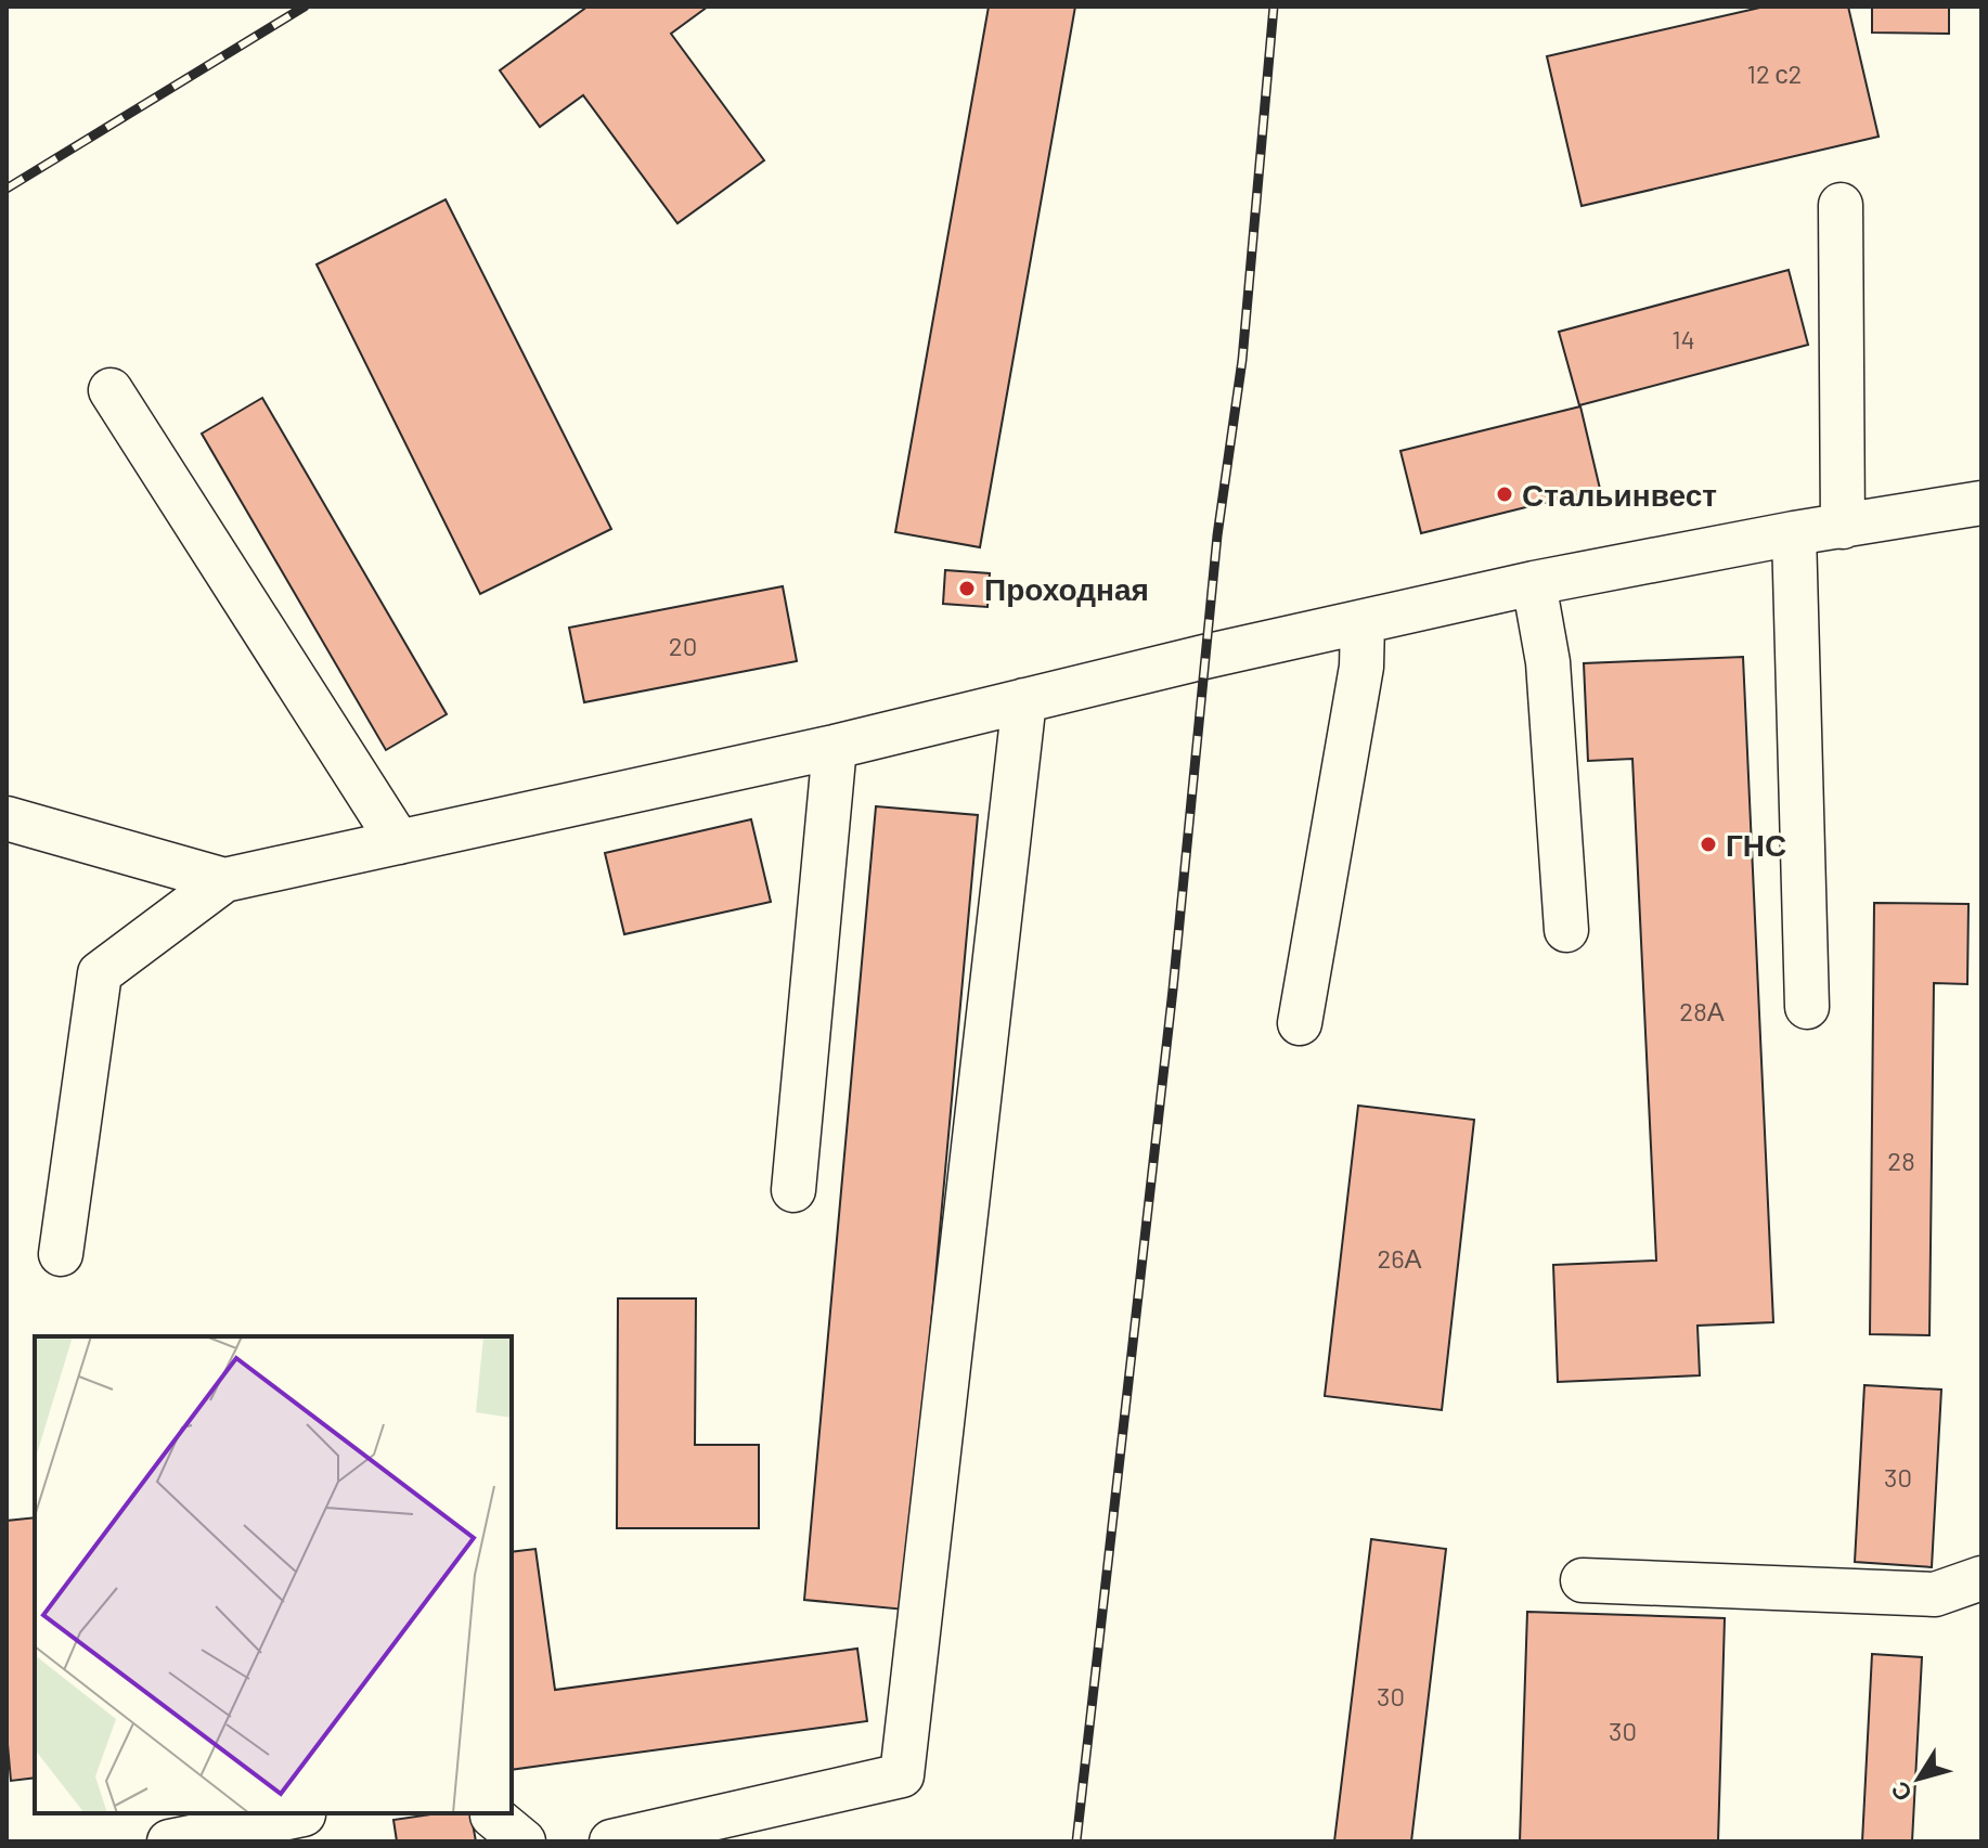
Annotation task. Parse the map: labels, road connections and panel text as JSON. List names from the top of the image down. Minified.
{"places":["Стальинвест","Проходная","ГНС"],"house_numbers":["12 с2","14","20","28А","28","26А","30","30","30"],"north":"bottom left"}
